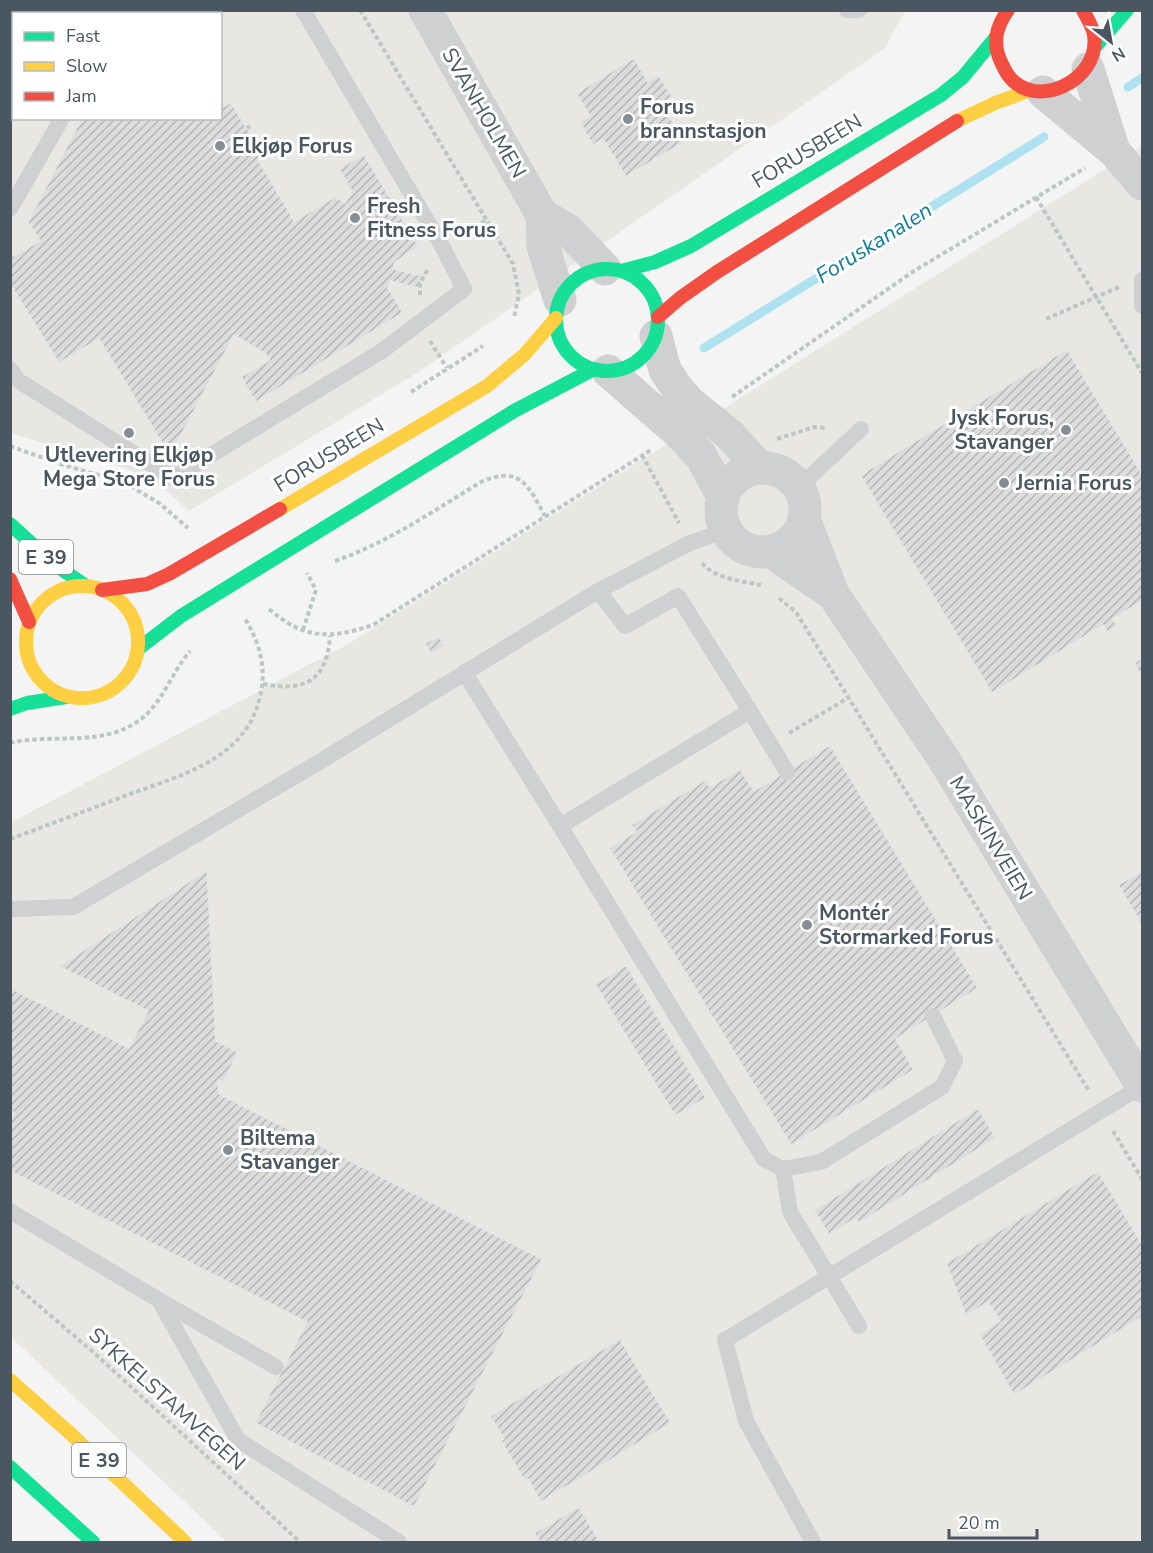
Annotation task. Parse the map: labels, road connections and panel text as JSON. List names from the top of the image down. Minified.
{"streets":{"main road":["FORUSBEEN","E 39"],"street":["SVANHOLMEN","MASKINVEIEN"],"path":["SYKKELSTAMVEGEN"]},"crossings":[["SVANHOLMEN","FORUSBEEN"],["FORUSBEEN","E 39"]],"water":["Foruskanalen"],"places":["Forus brannstasjon","Elkjøp Forus","Fresh Fitness Forus","Jysk Forus, Stavanger","Utlevering Elkjøp Mega Store Forus","Jernia Forus","Montér Stormarked Forus","Biltema Stavanger"],"legend":["Fast","Slow","Jam"],"scale_bar":"20 m","north":"bottom right"}
